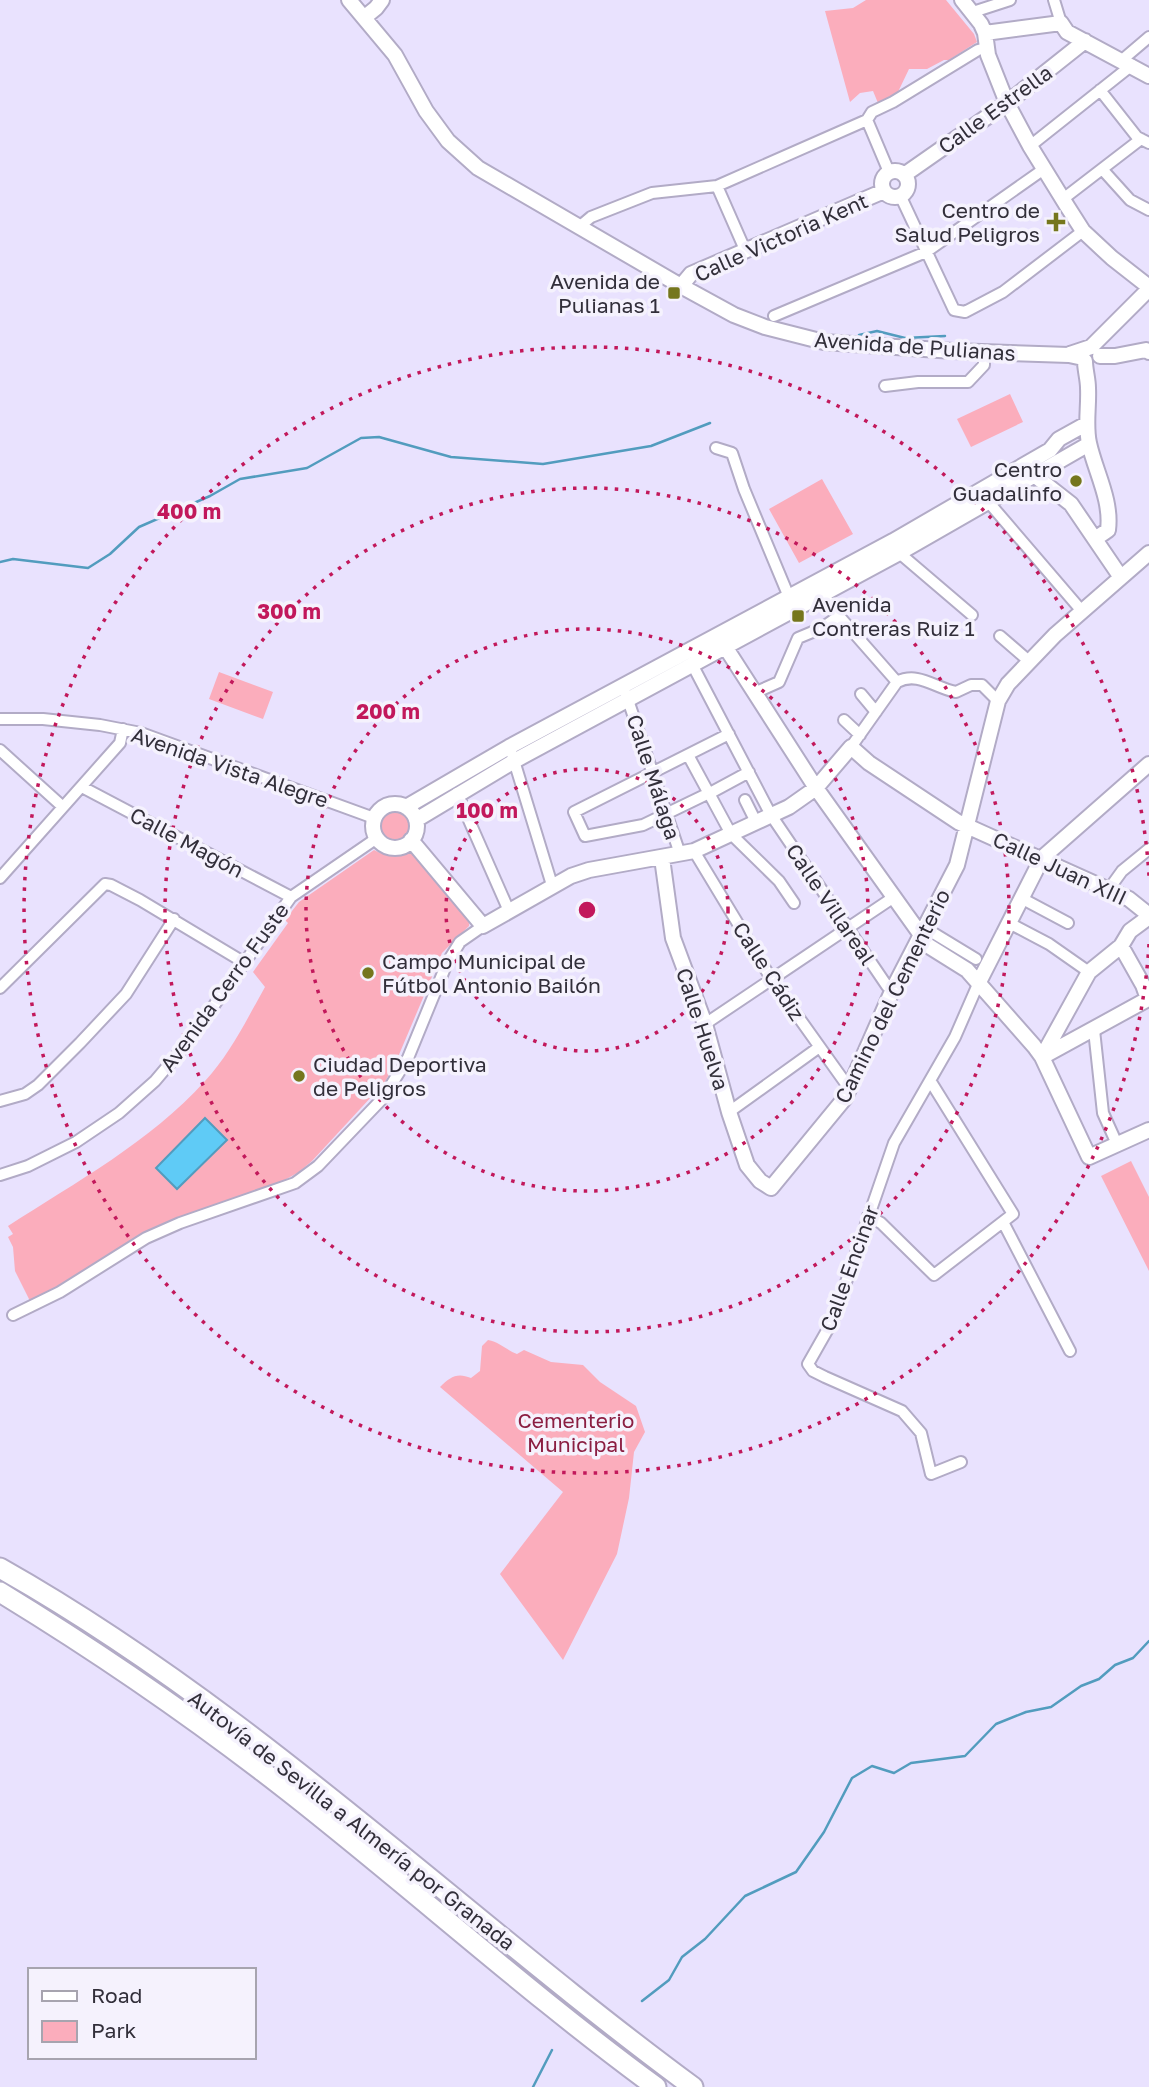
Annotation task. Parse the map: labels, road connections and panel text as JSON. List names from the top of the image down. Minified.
{"streets":{"highway":["Autovía de Sevilla a Almería por Granada"],"street":["Calle Estrella","Calle Victoria Kent","Avenida de Pulianas","Avenida Vista Alegre","Calle Málaga","Calle Magón","Calle Juan XIII","Calle Villareal","Calle Cádiz","Avenida Cerro Fuste","Camino del Cementerio","Calle Huelva","Calle Encinar"]},"crossings":[["Calle Estrella","Calle Victoria Kent"],["Calle Victoria Kent","Avenida de Pulianas"],["Avenida Vista Alegre","Avenida Cerro Fuste"],["Calle Málaga","Calle Cádiz"],["Calle Magón","Avenida Cerro Fuste"],["Calle Juan XIII","Camino del Cementerio"],["Calle Villareal","Camino del Cementerio"],["Calle Cádiz","Camino del Cementerio"],["Camino del Cementerio","Calle Huelva"]],"parks":["Cementerio Municipal"],"places":{"health":["Centro de Salud Peligros"],"transit":["Avenida de Pulianas 1","Avenida Contreras Ruiz 1"],"other":["Centro Guadalinfo","Campo Municipal de Fútbol Antonio Bailón","Ciudad Deportiva de Peligros"]},"legend":["Road","Park"],"rings":["400 m","300 m","200 m","100 m"]}
